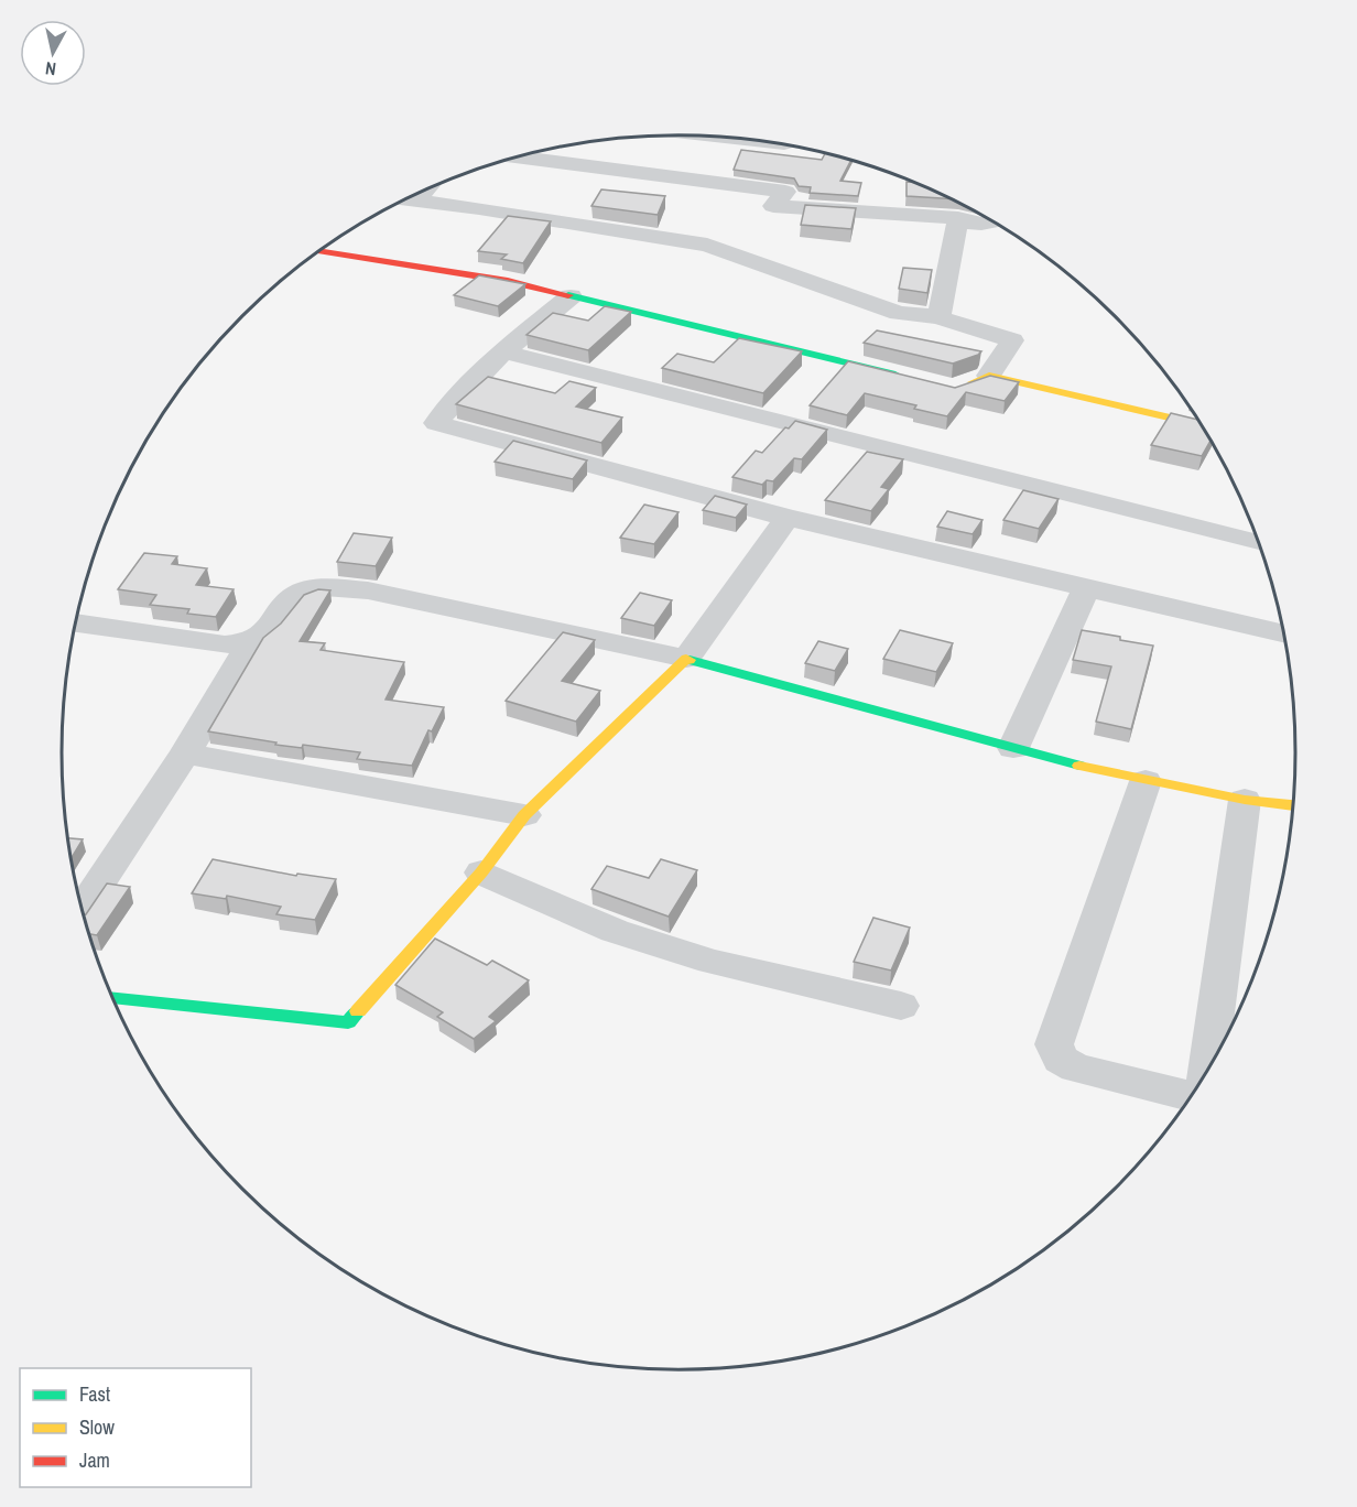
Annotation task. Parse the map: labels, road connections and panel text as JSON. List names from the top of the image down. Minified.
{"legend":["Fast","Slow","Jam"],"north":"bottom"}
